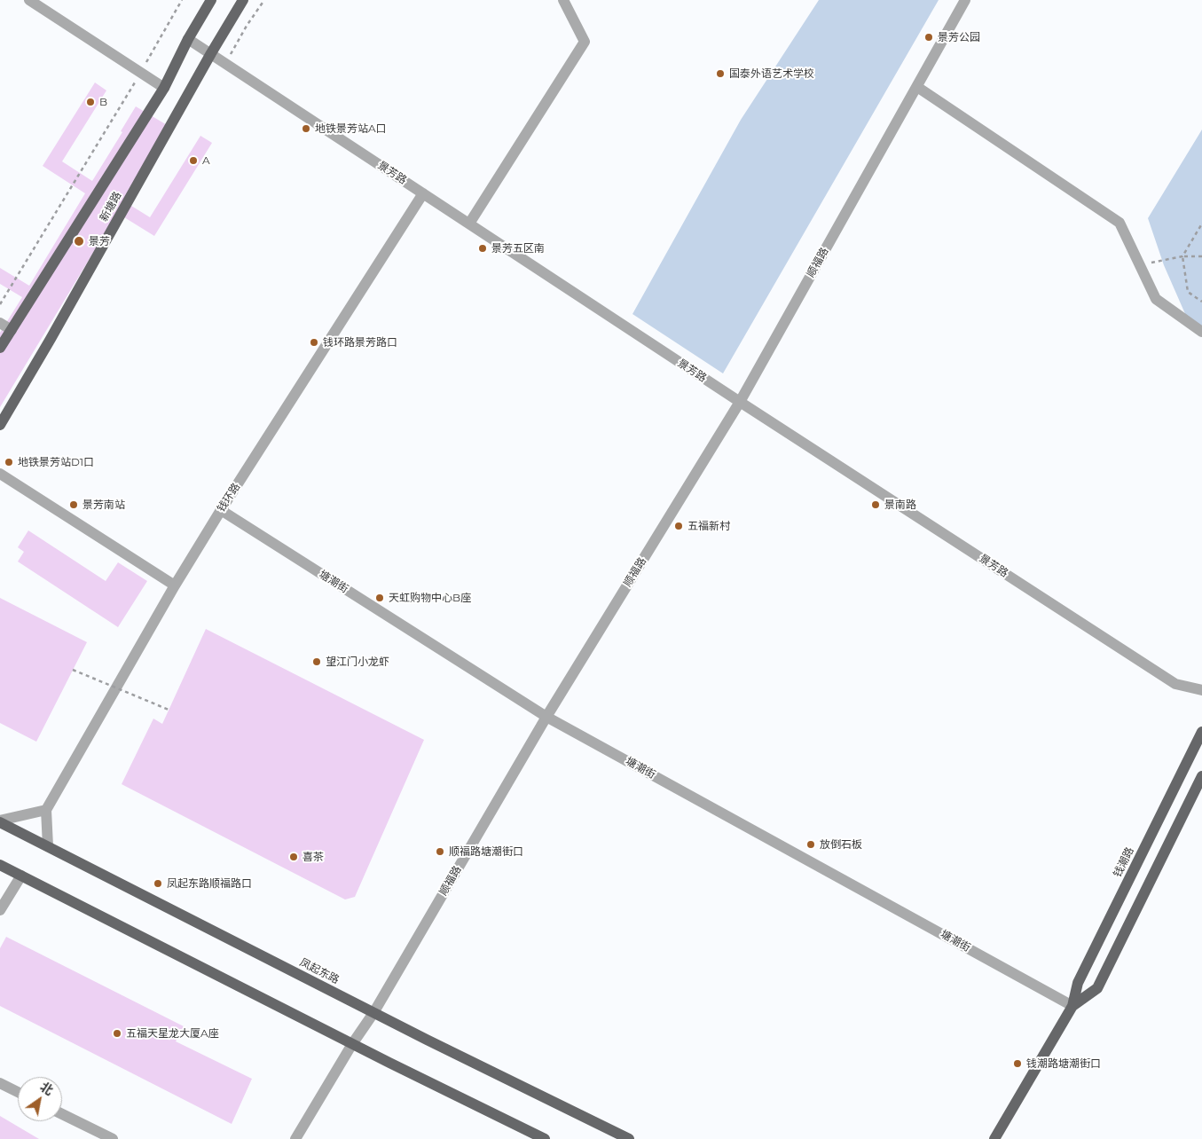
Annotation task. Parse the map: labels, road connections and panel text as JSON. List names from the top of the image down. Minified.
{"streets":{"main road":["新塘路","钱潮路","凤起东路"],"street":["景芳路","顺福路","钱环路","塘潮街"]},"crossings":[["景芳路","新塘路"],["景芳路","顺福路"],["景芳路","钱环路"],["顺福路","塘潮街"],["顺福路","凤起东路"],["钱环路","塘潮街"],["塘潮街","钱潮路"]],"places":["景芳公园","国泰外语艺术学校","B","地铁景芳站A口","A","景芳","景芳五区南","钱环路景芳路口","地铁景芳站D1口","景芳南站","景南路","五福新村","天虹购物中心B座","望江门小龙虾","放倒石板","顺福路塘潮街口","喜茶","凤起东路顺福路口","五福天星龙大厦A座","钱潮路塘潮街口"],"north":"top right"}
